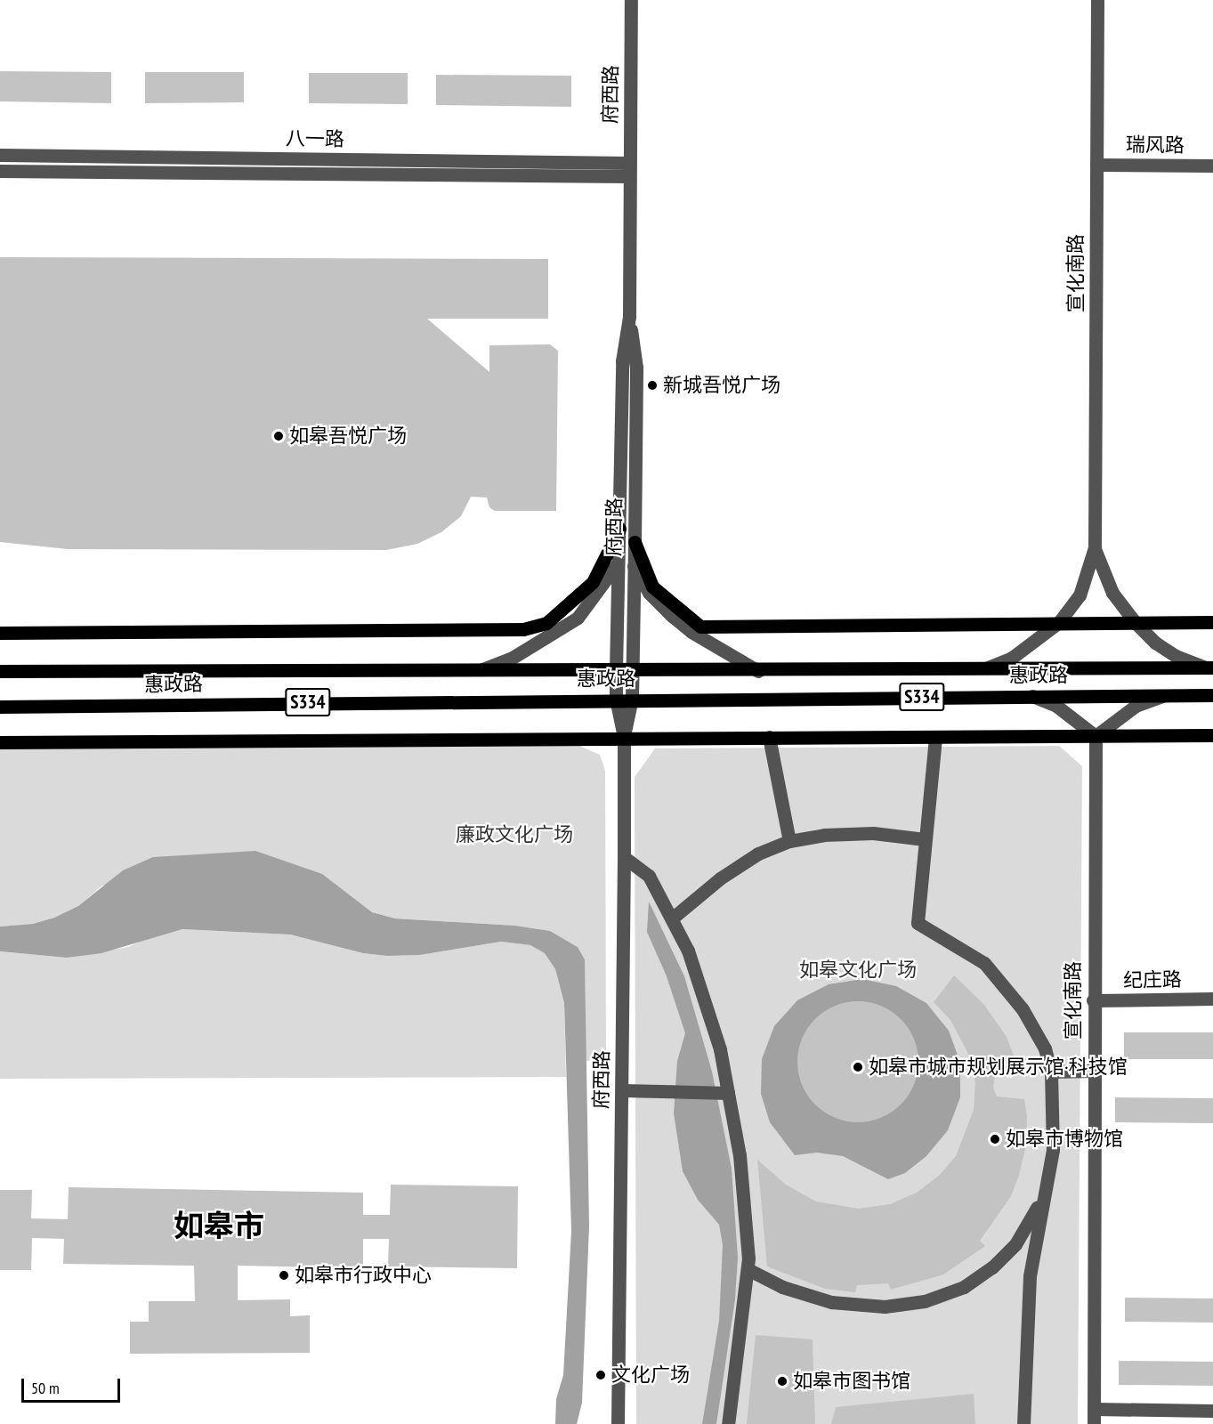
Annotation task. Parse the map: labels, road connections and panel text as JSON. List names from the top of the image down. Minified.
{"streets":{"main road":["惠政路","S334"],"street":["府西路","八一路","瑞风路","宣化南路","纪庄路"]},"crossings":[["府西路","八一路"],["府西路","惠政路"],["瑞风路","宣化南路"],["宣化南路","纪庄路"]],"districts":["如皋市"],"parks":["廉政文化广场","如皋文化广场"],"places":["新城吾悦广场","如皋吾悦广场","如皋市城市规划展示馆·科技馆","如皋市博物馆","如皋市行政中心","文化广场","如皋市图书馆"],"scale_bar":"50 m"}
